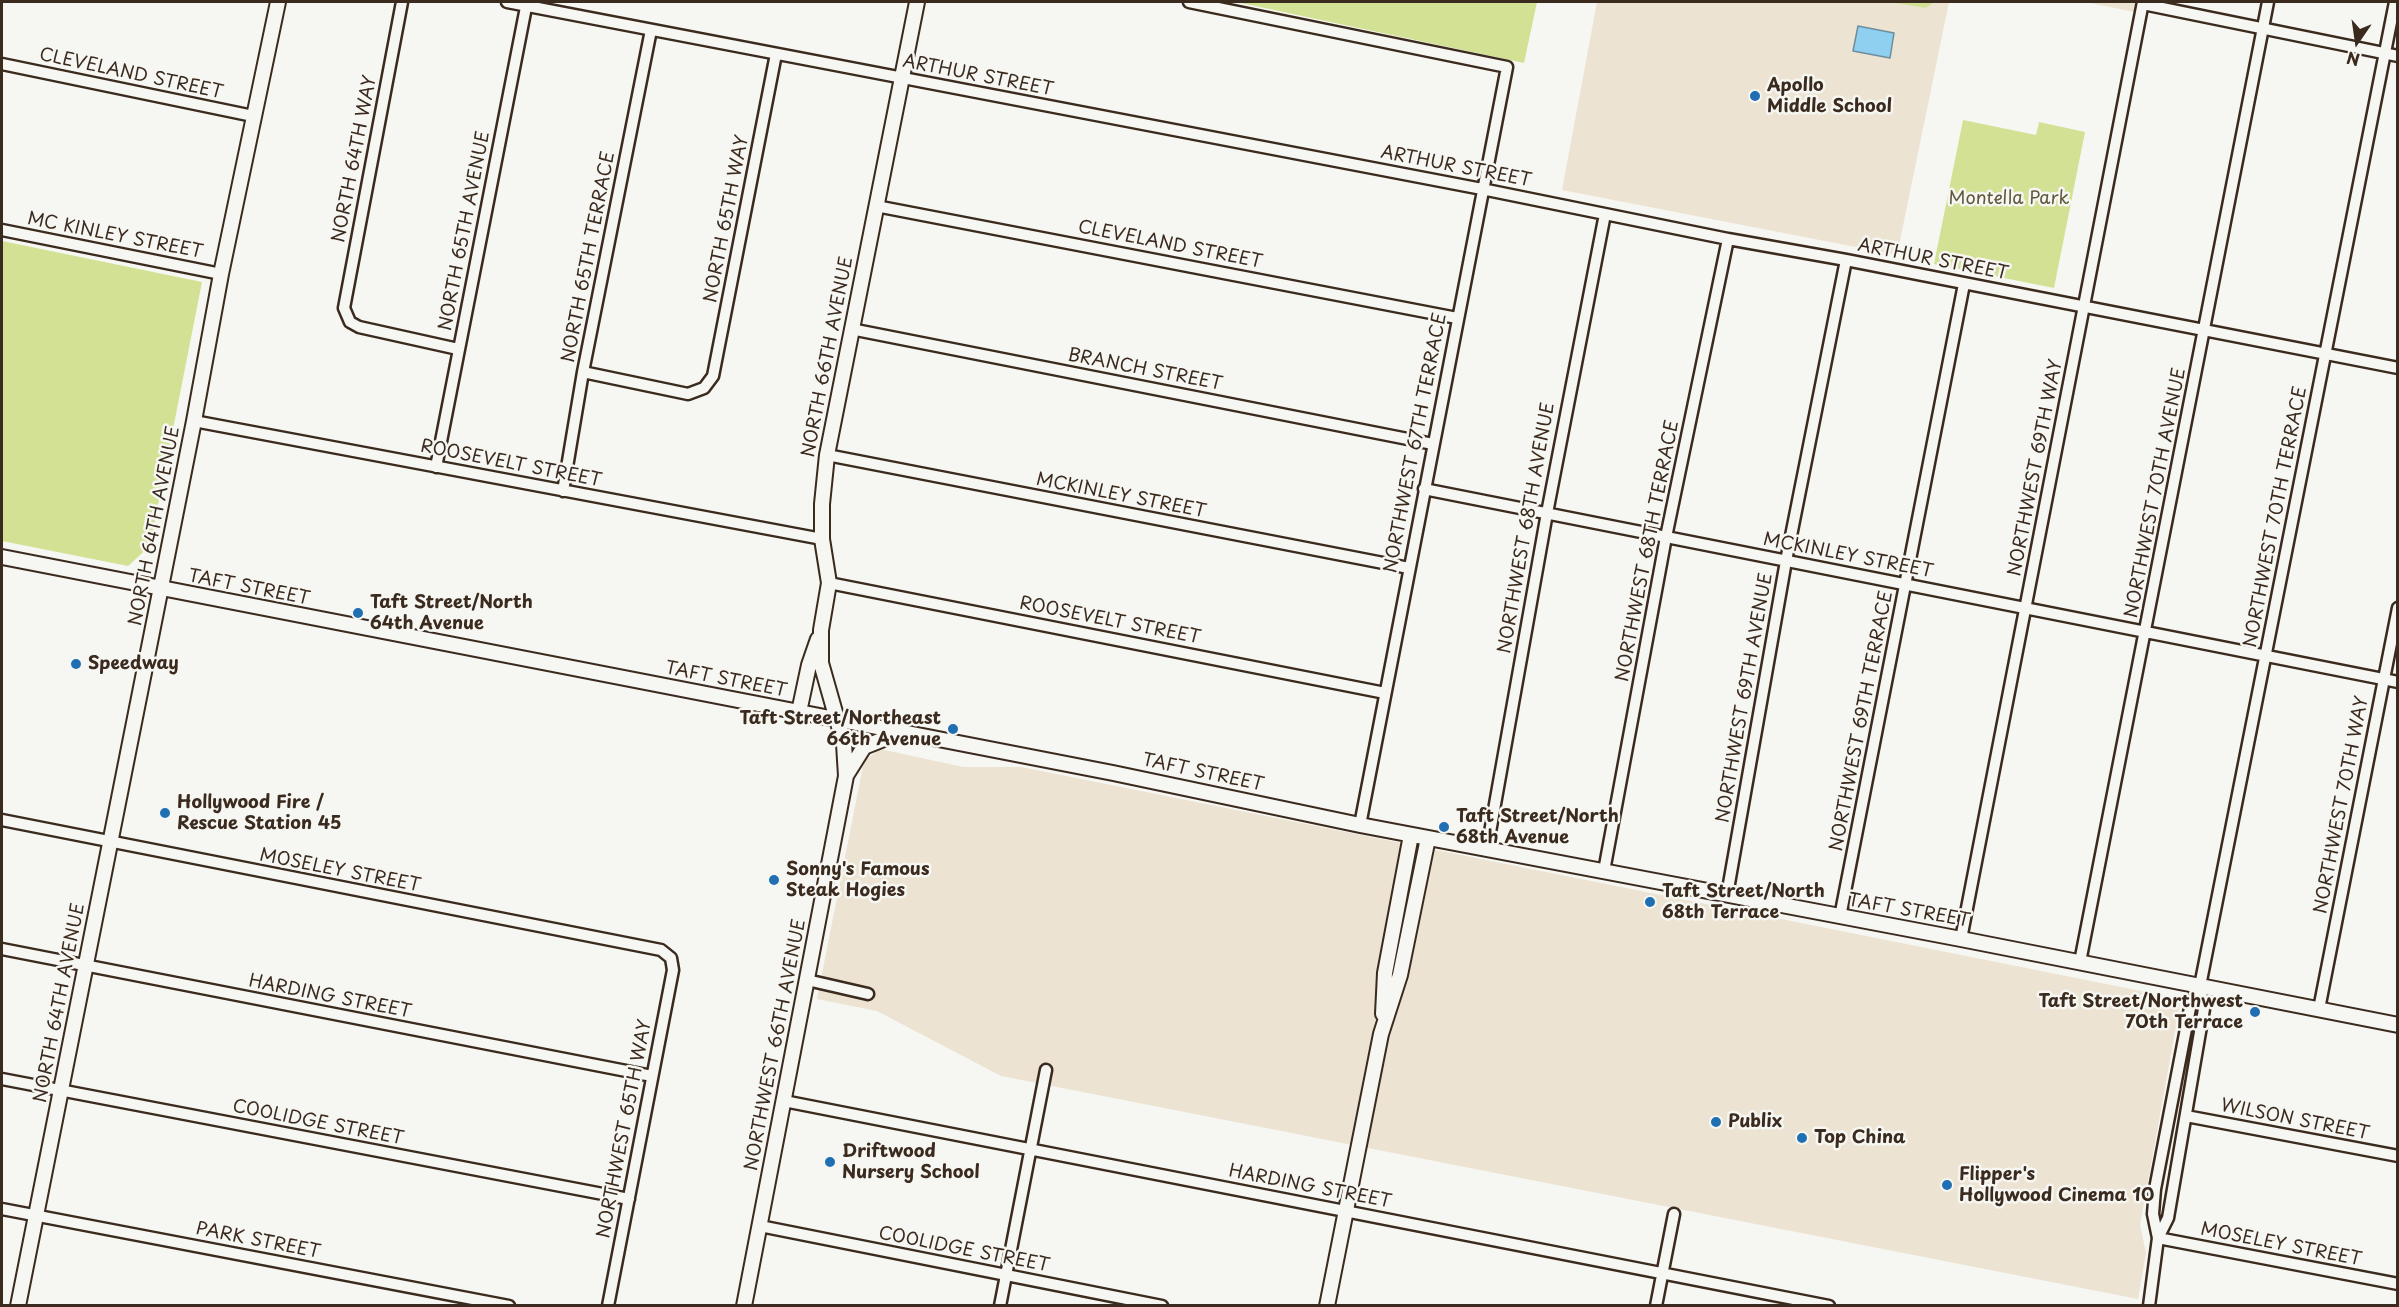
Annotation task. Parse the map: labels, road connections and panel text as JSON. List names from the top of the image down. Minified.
{"streets":{"street":["CLEVELAND STREET","ARTHUR STREET","NORTH 64TH WAY","NORTH 65TH WAY","NORTH 65TH AVENUE","MC KINLEY STREET","NORTH 65TH TERRACE","NORTH 66TH AVENUE","BRANCH STREET","NORTHWEST 67TH TERRACE","ROOSEVELT STREET","NORTHWEST 69TH WAY","NORTHWEST 70TH AVENUE","MCKINLEY STREET","NORTHWEST 70TH TERRACE","NORTH 64TH AVENUE","NORTHWEST 68TH AVENUE","NORTHWEST 68TH TERRACE","TAFT STREET","NORTHWEST 69TH AVENUE","NORTHWEST 69TH TERRACE","NORTHWEST 70TH WAY","MOSELEY STREET","HARDING STREET","NORTHWEST 66TH AVENUE","WILSON STREET","COOLIDGE STREET","NORTHWEST 65TH WAY","PARK STREET"]},"crossings":[["CLEVELAND STREET","NORTH 66TH AVENUE"],["CLEVELAND STREET","NORTHWEST 67TH TERRACE"],["CLEVELAND STREET","NORTH 64TH AVENUE"],["ARTHUR STREET","NORTH 65TH WAY"],["ARTHUR STREET","NORTH 65TH AVENUE"],["ARTHUR STREET","NORTH 65TH TERRACE"],["ARTHUR STREET","NORTH 66TH AVENUE"],["ARTHUR STREET","NORTHWEST 67TH TERRACE"],["ARTHUR STREET","NORTHWEST 69TH WAY"],["ARTHUR STREET","NORTHWEST 70TH AVENUE"],["ARTHUR STREET","NORTHWEST 70TH TERRACE"],["ARTHUR STREET","NORTHWEST 68TH AVENUE"],["ARTHUR STREET","NORTHWEST 68TH TERRACE"],["ARTHUR STREET","NORTHWEST 69TH AVENUE"],["ARTHUR STREET","NORTHWEST 69TH TERRACE"],["NORTH 64TH WAY","NORTH 65TH AVENUE"],["NORTH 65TH WAY","NORTH 65TH TERRACE"],["NORTH 65TH AVENUE","ROOSEVELT STREET"],["MC KINLEY STREET","NORTH 64TH AVENUE"],["NORTH 65TH TERRACE","ROOSEVELT STREET"],["NORTH 66TH AVENUE","BRANCH STREET"],["NORTH 66TH AVENUE","ROOSEVELT STREET"],["NORTH 66TH AVENUE","MCKINLEY STREET"],["NORTH 66TH AVENUE","TAFT STREET"],["NORTH 66TH AVENUE","NORTHWEST 66TH AVENUE"],["BRANCH STREET","NORTHWEST 67TH TERRACE"],["NORTHWEST 67TH TERRACE","ROOSEVELT STREET"],["NORTHWEST 67TH TERRACE","MCKINLEY STREET"],["NORTHWEST 67TH TERRACE","TAFT STREET"],["ROOSEVELT STREET","NORTH 64TH AVENUE"],["NORTHWEST 69TH WAY","MCKINLEY STREET"],["NORTHWEST 69TH WAY","TAFT STREET"],["NORTHWEST 70TH AVENUE","MCKINLEY STREET"],["NORTHWEST 70TH AVENUE","TAFT STREET"],["MCKINLEY STREET","NORTHWEST 70TH TERRACE"],["MCKINLEY STREET","NORTHWEST 68TH AVENUE"],["MCKINLEY STREET","NORTHWEST 68TH TERRACE"],["MCKINLEY STREET","NORTHWEST 69TH AVENUE"],["MCKINLEY STREET","NORTHWEST 69TH TERRACE"],["NORTHWEST 70TH TERRACE","TAFT STREET"],["NORTH 64TH AVENUE","TAFT STREET"],["NORTH 64TH AVENUE","MOSELEY STREET"],["NORTH 64TH AVENUE","HARDING STREET"],["NORTH 64TH AVENUE","COOLIDGE STREET"],["NORTH 64TH AVENUE","PARK STREET"],["NORTHWEST 68TH AVENUE","TAFT STREET"],["NORTHWEST 68TH TERRACE","TAFT STREET"],["TAFT STREET","NORTHWEST 69TH AVENUE"],["TAFT STREET","NORTHWEST 69TH TERRACE"],["TAFT STREET","NORTHWEST 70TH WAY"],["TAFT STREET","NORTHWEST 66TH AVENUE"],["MOSELEY STREET","NORTHWEST 65TH WAY"],["HARDING STREET","NORTHWEST 66TH AVENUE"],["HARDING STREET","NORTHWEST 65TH WAY"],["NORTHWEST 66TH AVENUE","COOLIDGE STREET"],["COOLIDGE STREET","NORTHWEST 65TH WAY"]],"parks":["Montella Park"],"places":["Apollo Middle School","Taft Street/North 64th Avenue","Speedway","Taft Street/Northeast 66th Avenue","Hollywood Fire / Rescue Station 45","Taft Street/North 68th Avenue","Sonny's Famous Steak Hogies","Taft Street/North 68th Terrace","Taft Street/Northwest 70th Terrace","Publix","Top China","Driftwood Nursery School","Flipper's Hollywood Cinema 10"],"north":"bottom"}
